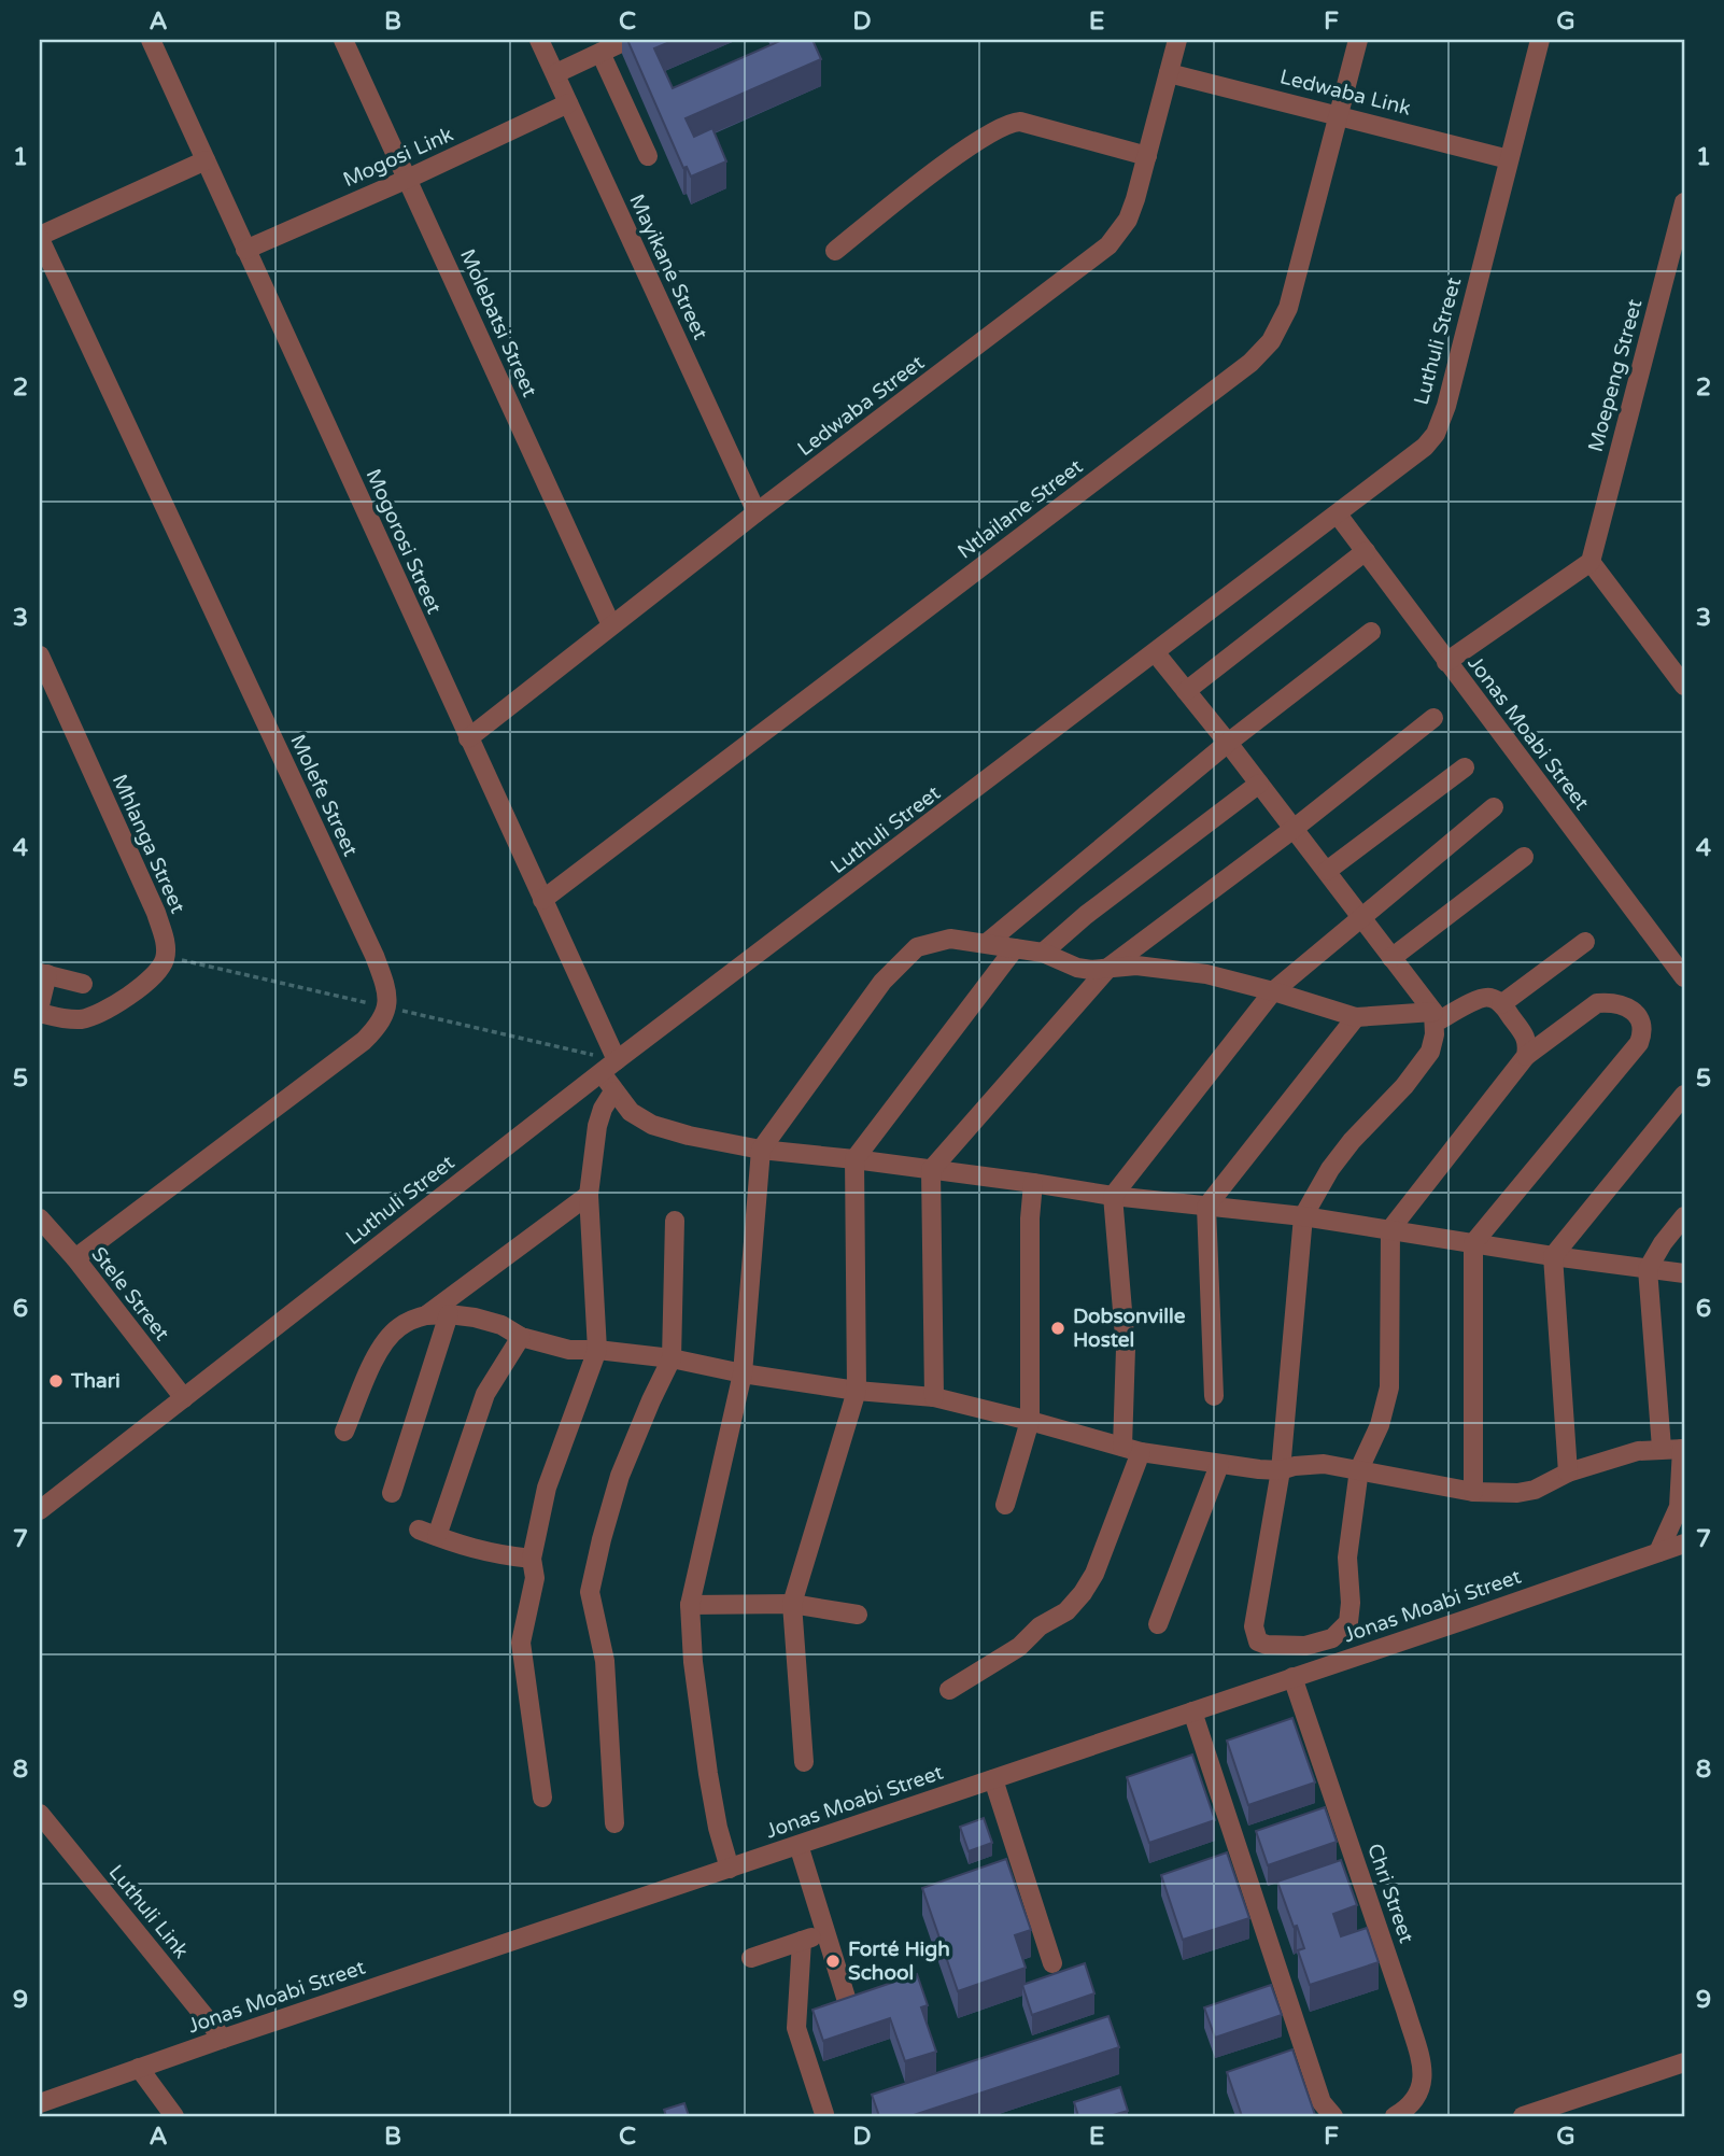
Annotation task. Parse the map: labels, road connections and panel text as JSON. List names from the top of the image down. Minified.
{"streets":{"street":["Ledwaba Link","Mogosi Link","Mayikane Street","Molebatsi Street","Luthuli Street","Moepeng Street","Ledwaba Street","Ntlailane Street","Mogorosi Street","Jonas Moabi Street","Molefe Street","Mhlanga Street","Stele Street","Chri Street","Luthuli Link"]},"crossings":[["Ledwaba Link","Luthuli Street"],["Ledwaba Link","Ledwaba Street"],["Ledwaba Link","Ntlailane Street"],["Mogosi Link","Mayikane Street"],["Mogosi Link","Molebatsi Street"],["Mogosi Link","Mogorosi Street"],["Mayikane Street","Ledwaba Street"],["Molebatsi Street","Ledwaba Street"],["Luthuli Street","Mogorosi Street"],["Luthuli Street","Jonas Moabi Street"],["Luthuli Street","Stele Street"],["Ledwaba Street","Mogorosi Street"],["Ntlailane Street","Mogorosi Street"],["Jonas Moabi Street","Chri Street"],["Jonas Moabi Street","Luthuli Link"],["Molefe Street","Stele Street"]],"places":["Dobsonville Hostel","Thari","Forté High School"],"grid":{"columns":["A","B","C","D","E","F","G"],"rows":["1","2","3","4","5","6","7","8","9"]}}
